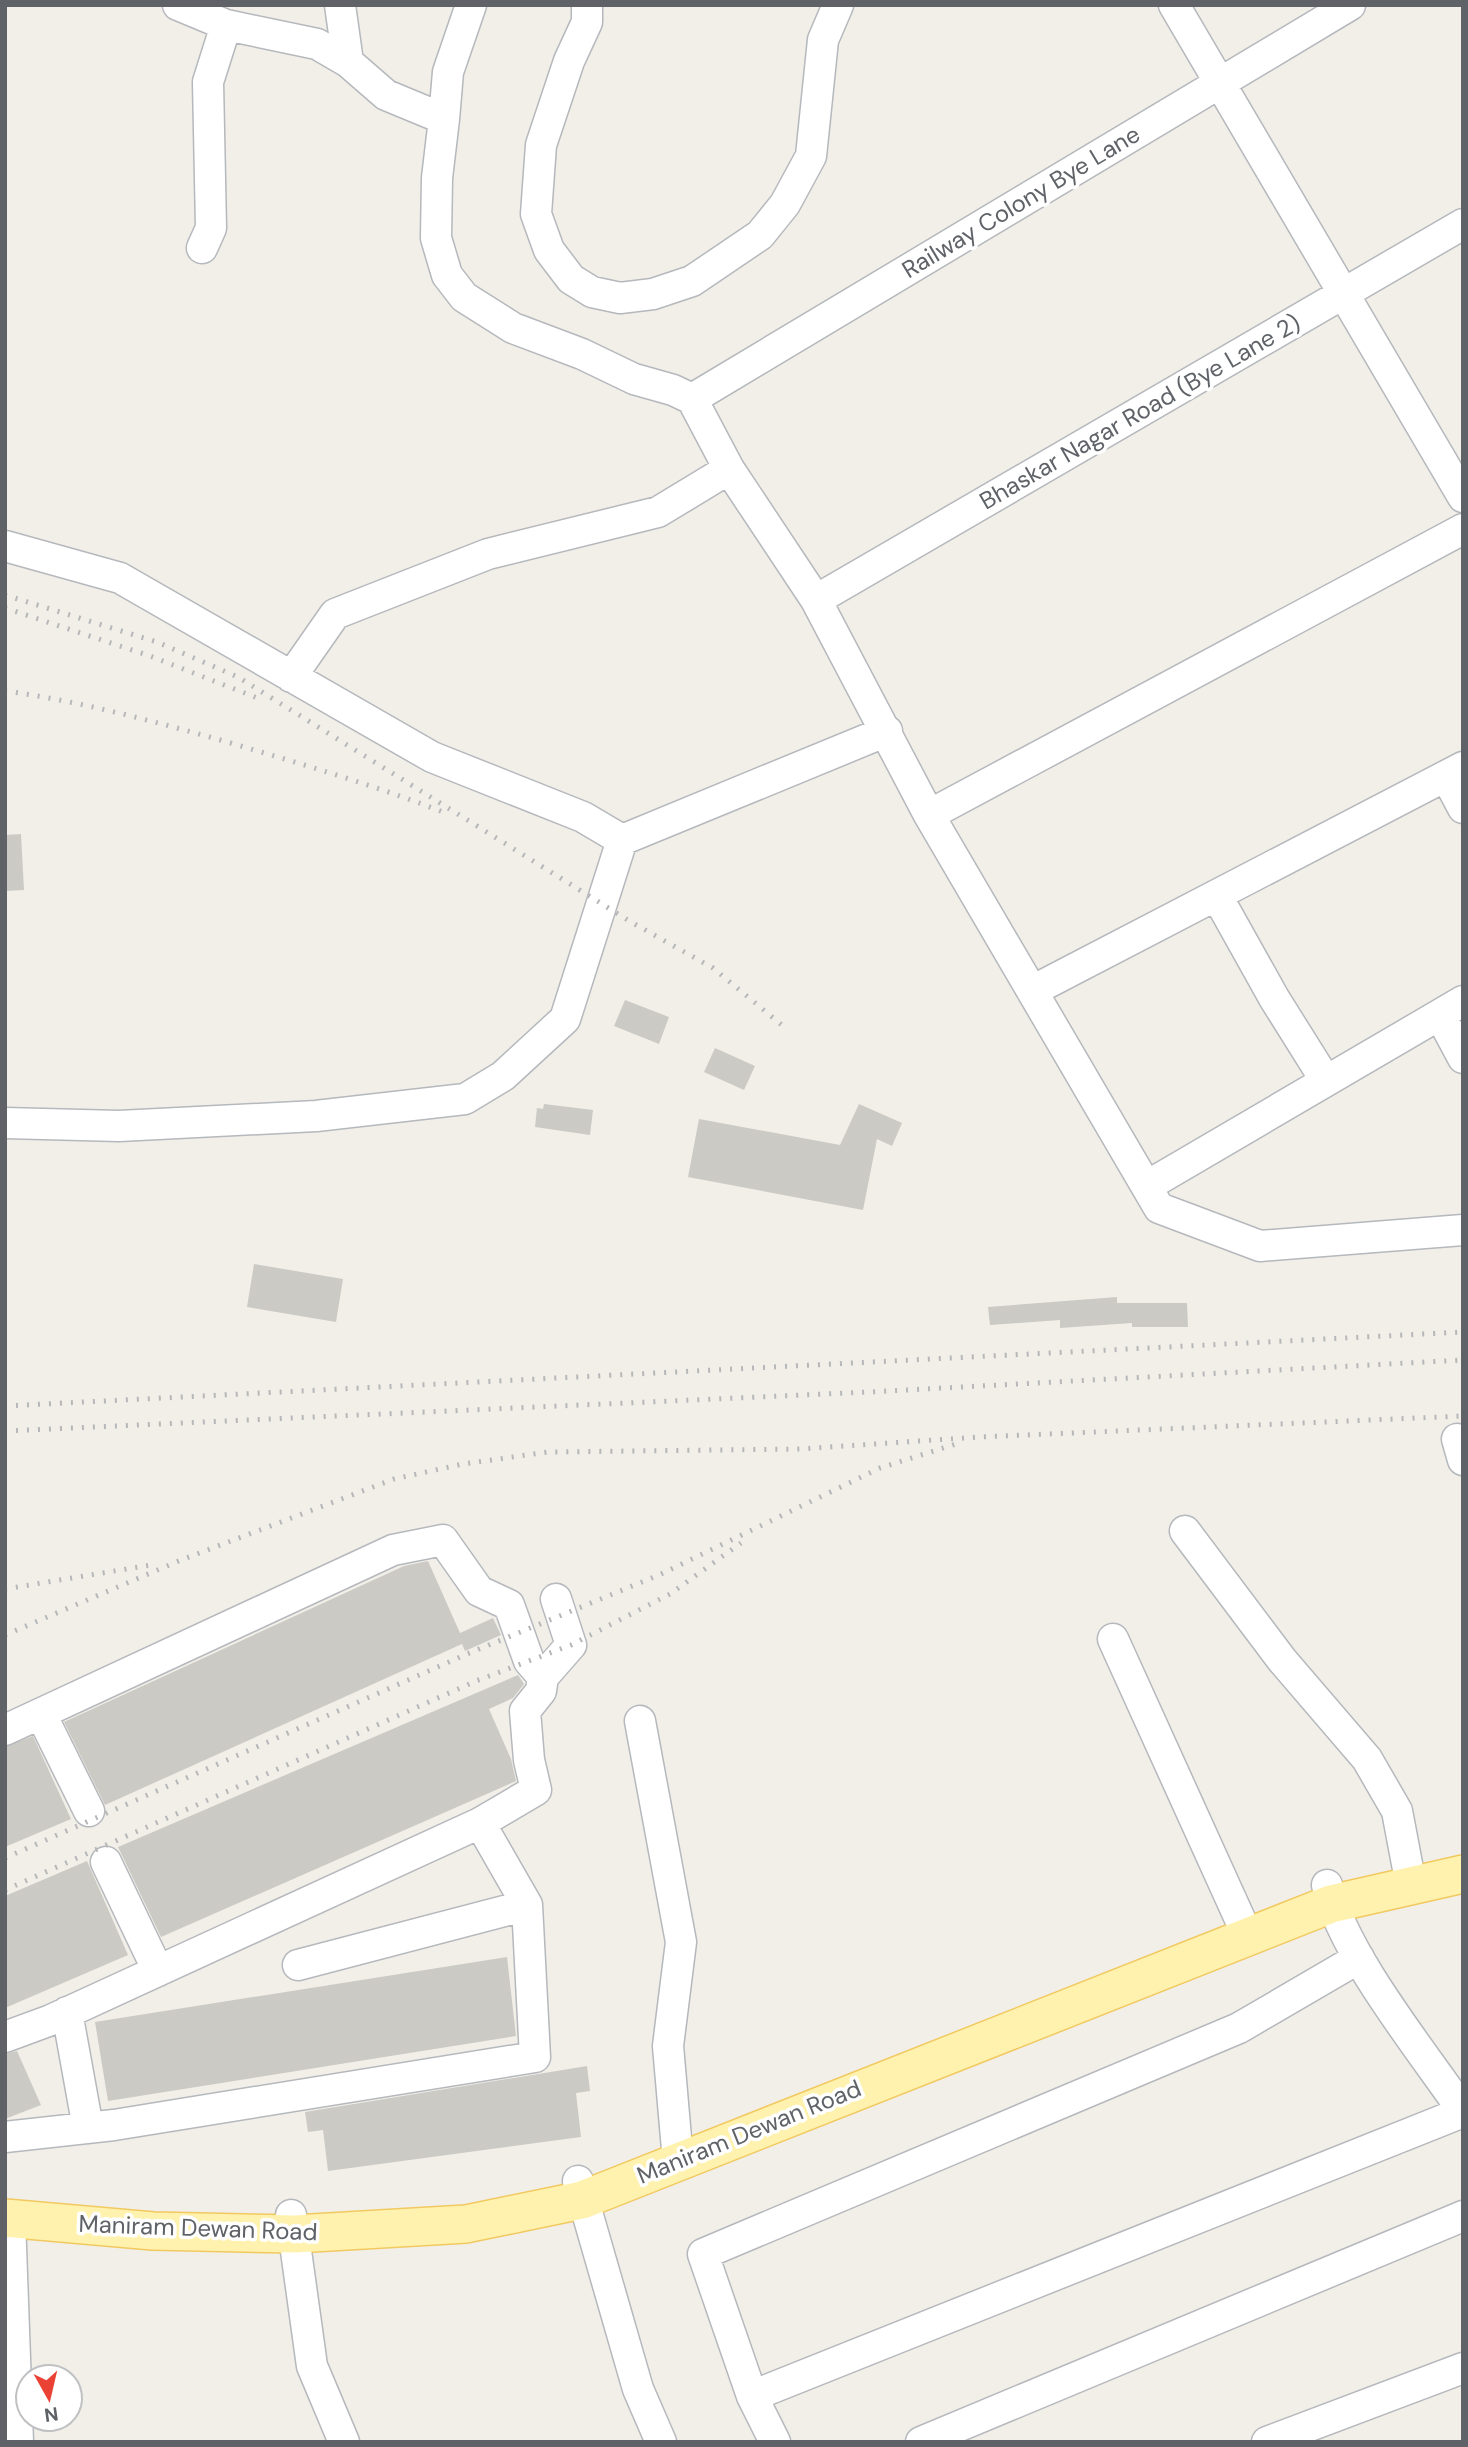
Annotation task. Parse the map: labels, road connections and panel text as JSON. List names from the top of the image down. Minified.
{"streets":{"main road":["Maniram Dewan Road"],"street":["Railway Colony Bye Lane","Bhaskar Nagar Road (Bye Lane 2)"]},"north":"bottom"}
